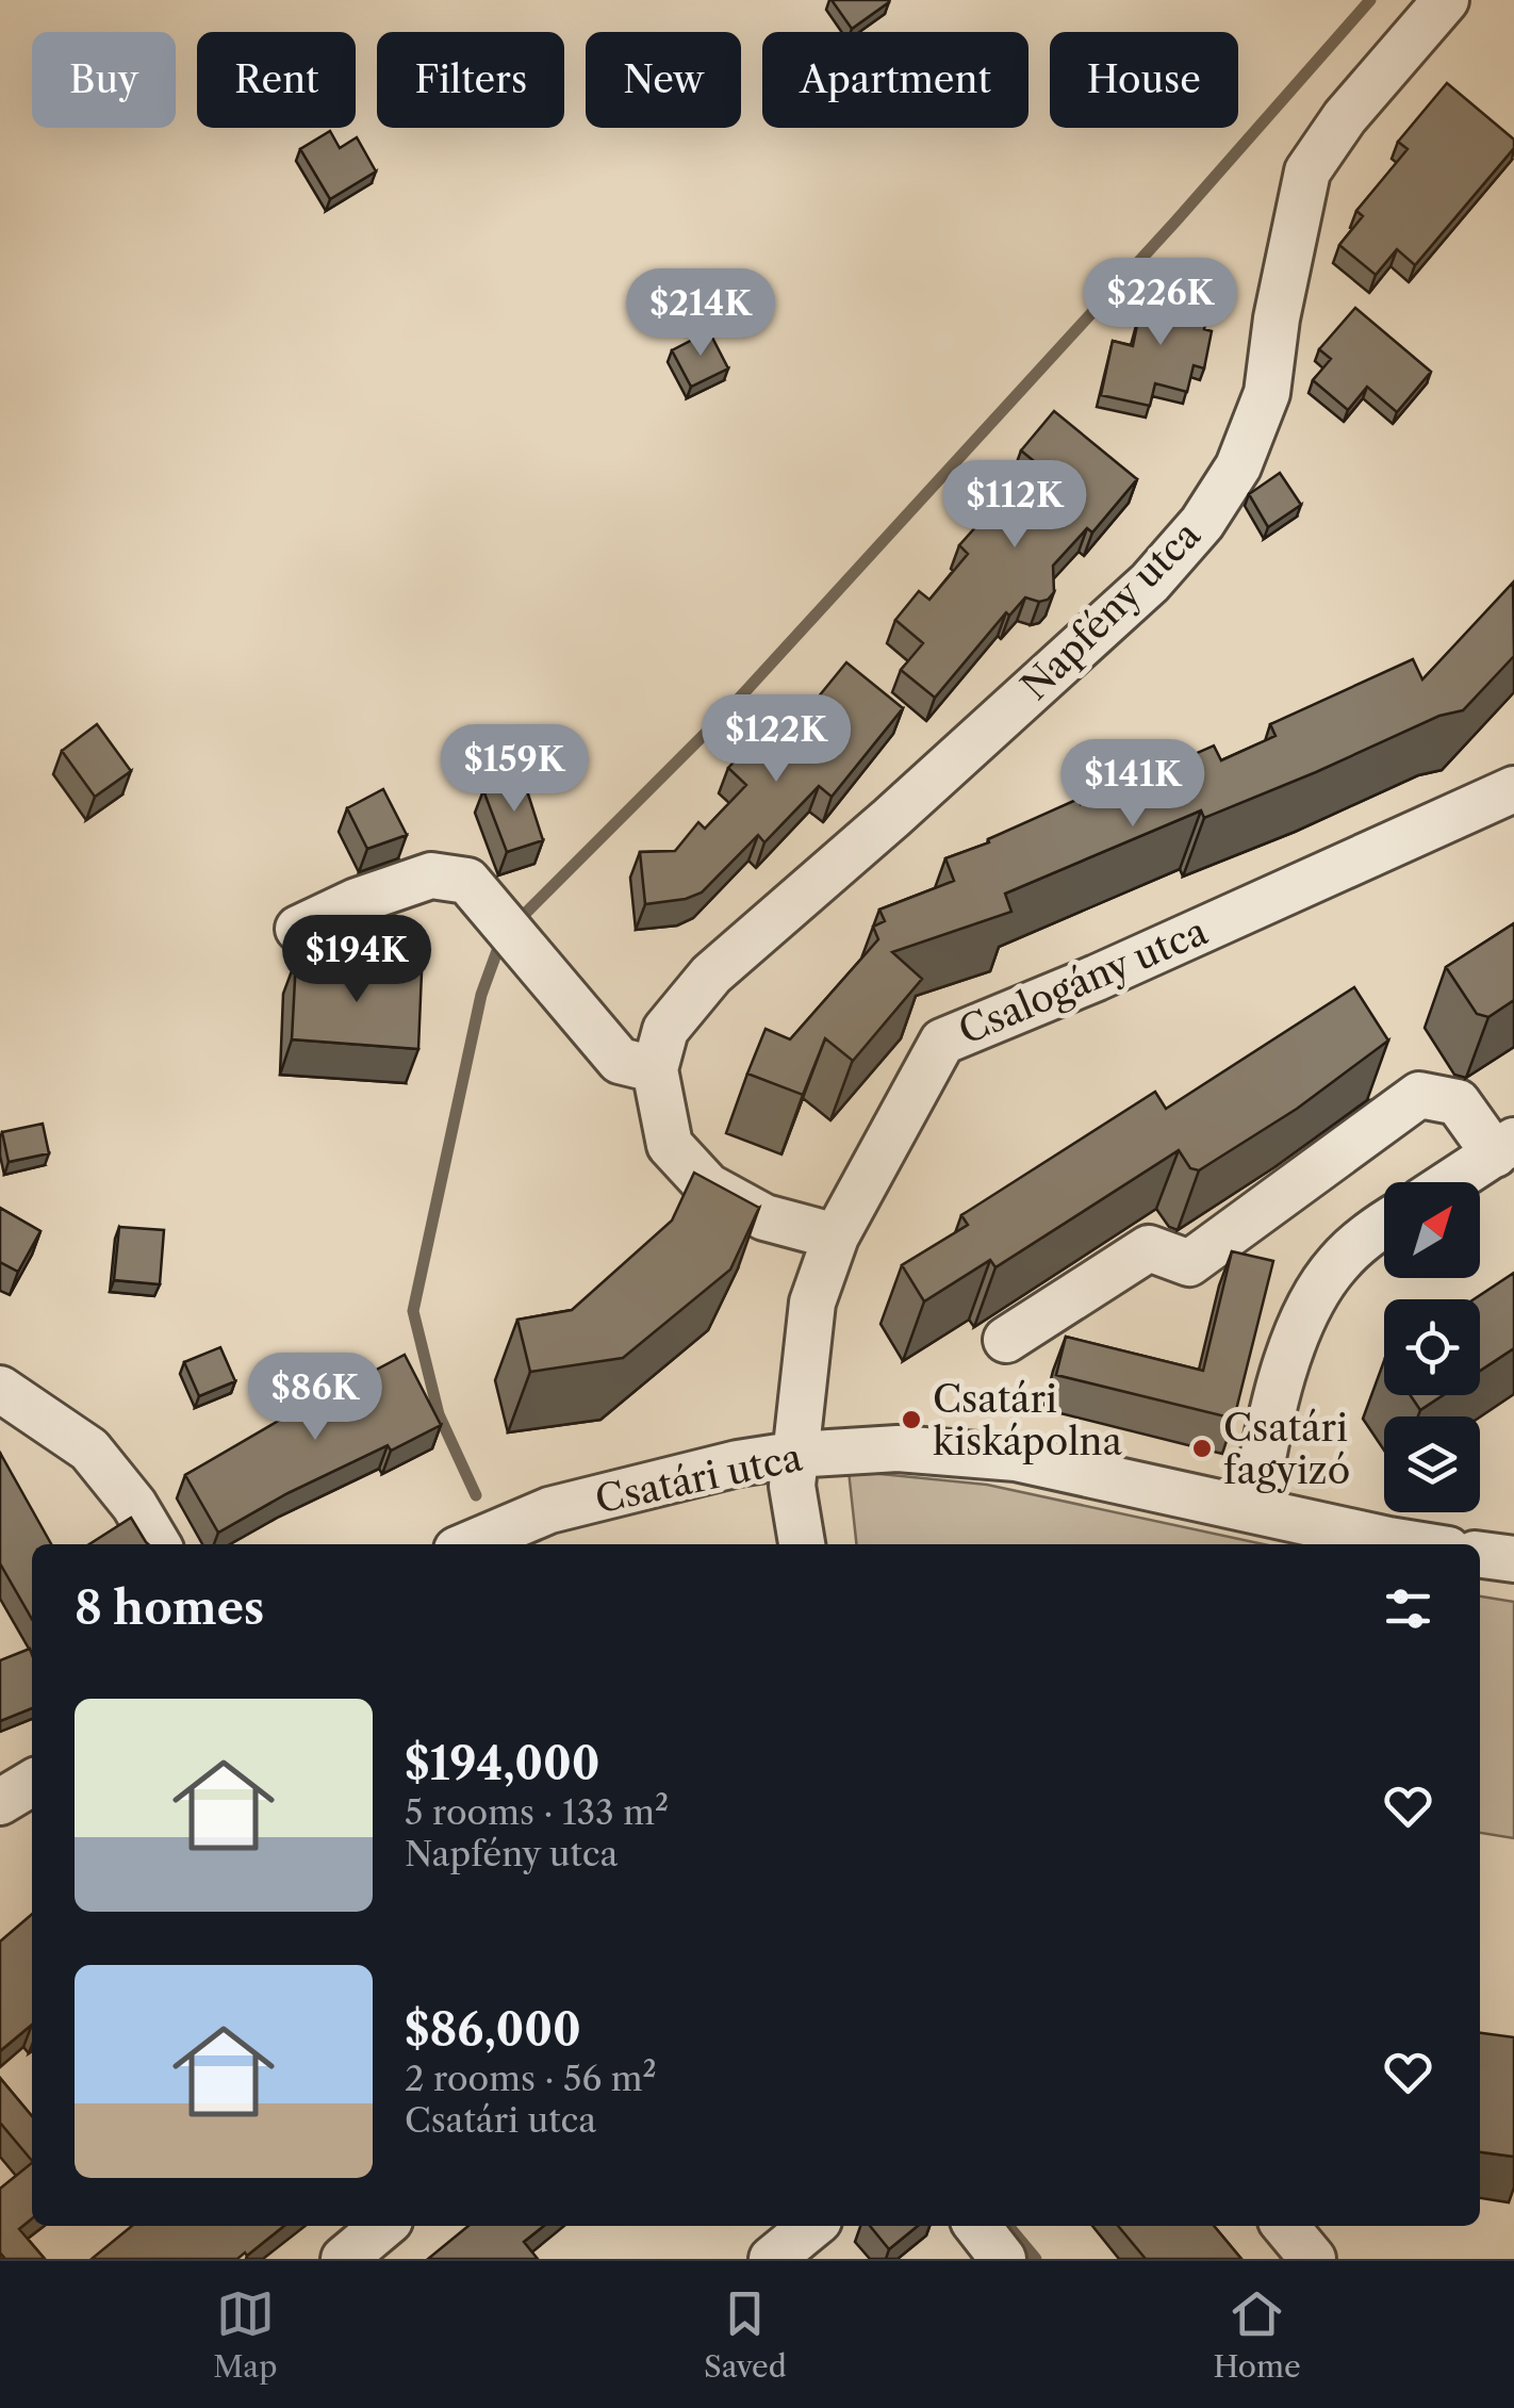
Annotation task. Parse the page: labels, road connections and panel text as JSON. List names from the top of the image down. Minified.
{"streets":{"street":["Napfény utca","Csalogány utca","Csatári utca"]},"crossings":[["Napfény utca","Csalogány utca"],["Csalogány utca","Csatári utca"]],"places":["Csatári kiskápolna","Csatári fagyizó"],"north":"top right","page":{"chip":["Buy","Rent","Filters","New","Apartment","House"],"price":["$226K","$214K","$112K","$122K","$159K","$141K","$194K","$86K"],"heading":"8 homes","list":[{"name":"$194,000","note":"5 rooms · 133 m² · Napfény utca"},{"name":"$86,000","note":"2 rooms · 56 m² · Csatári utca"}],"tabs":["Map","Saved","Home"]}}
